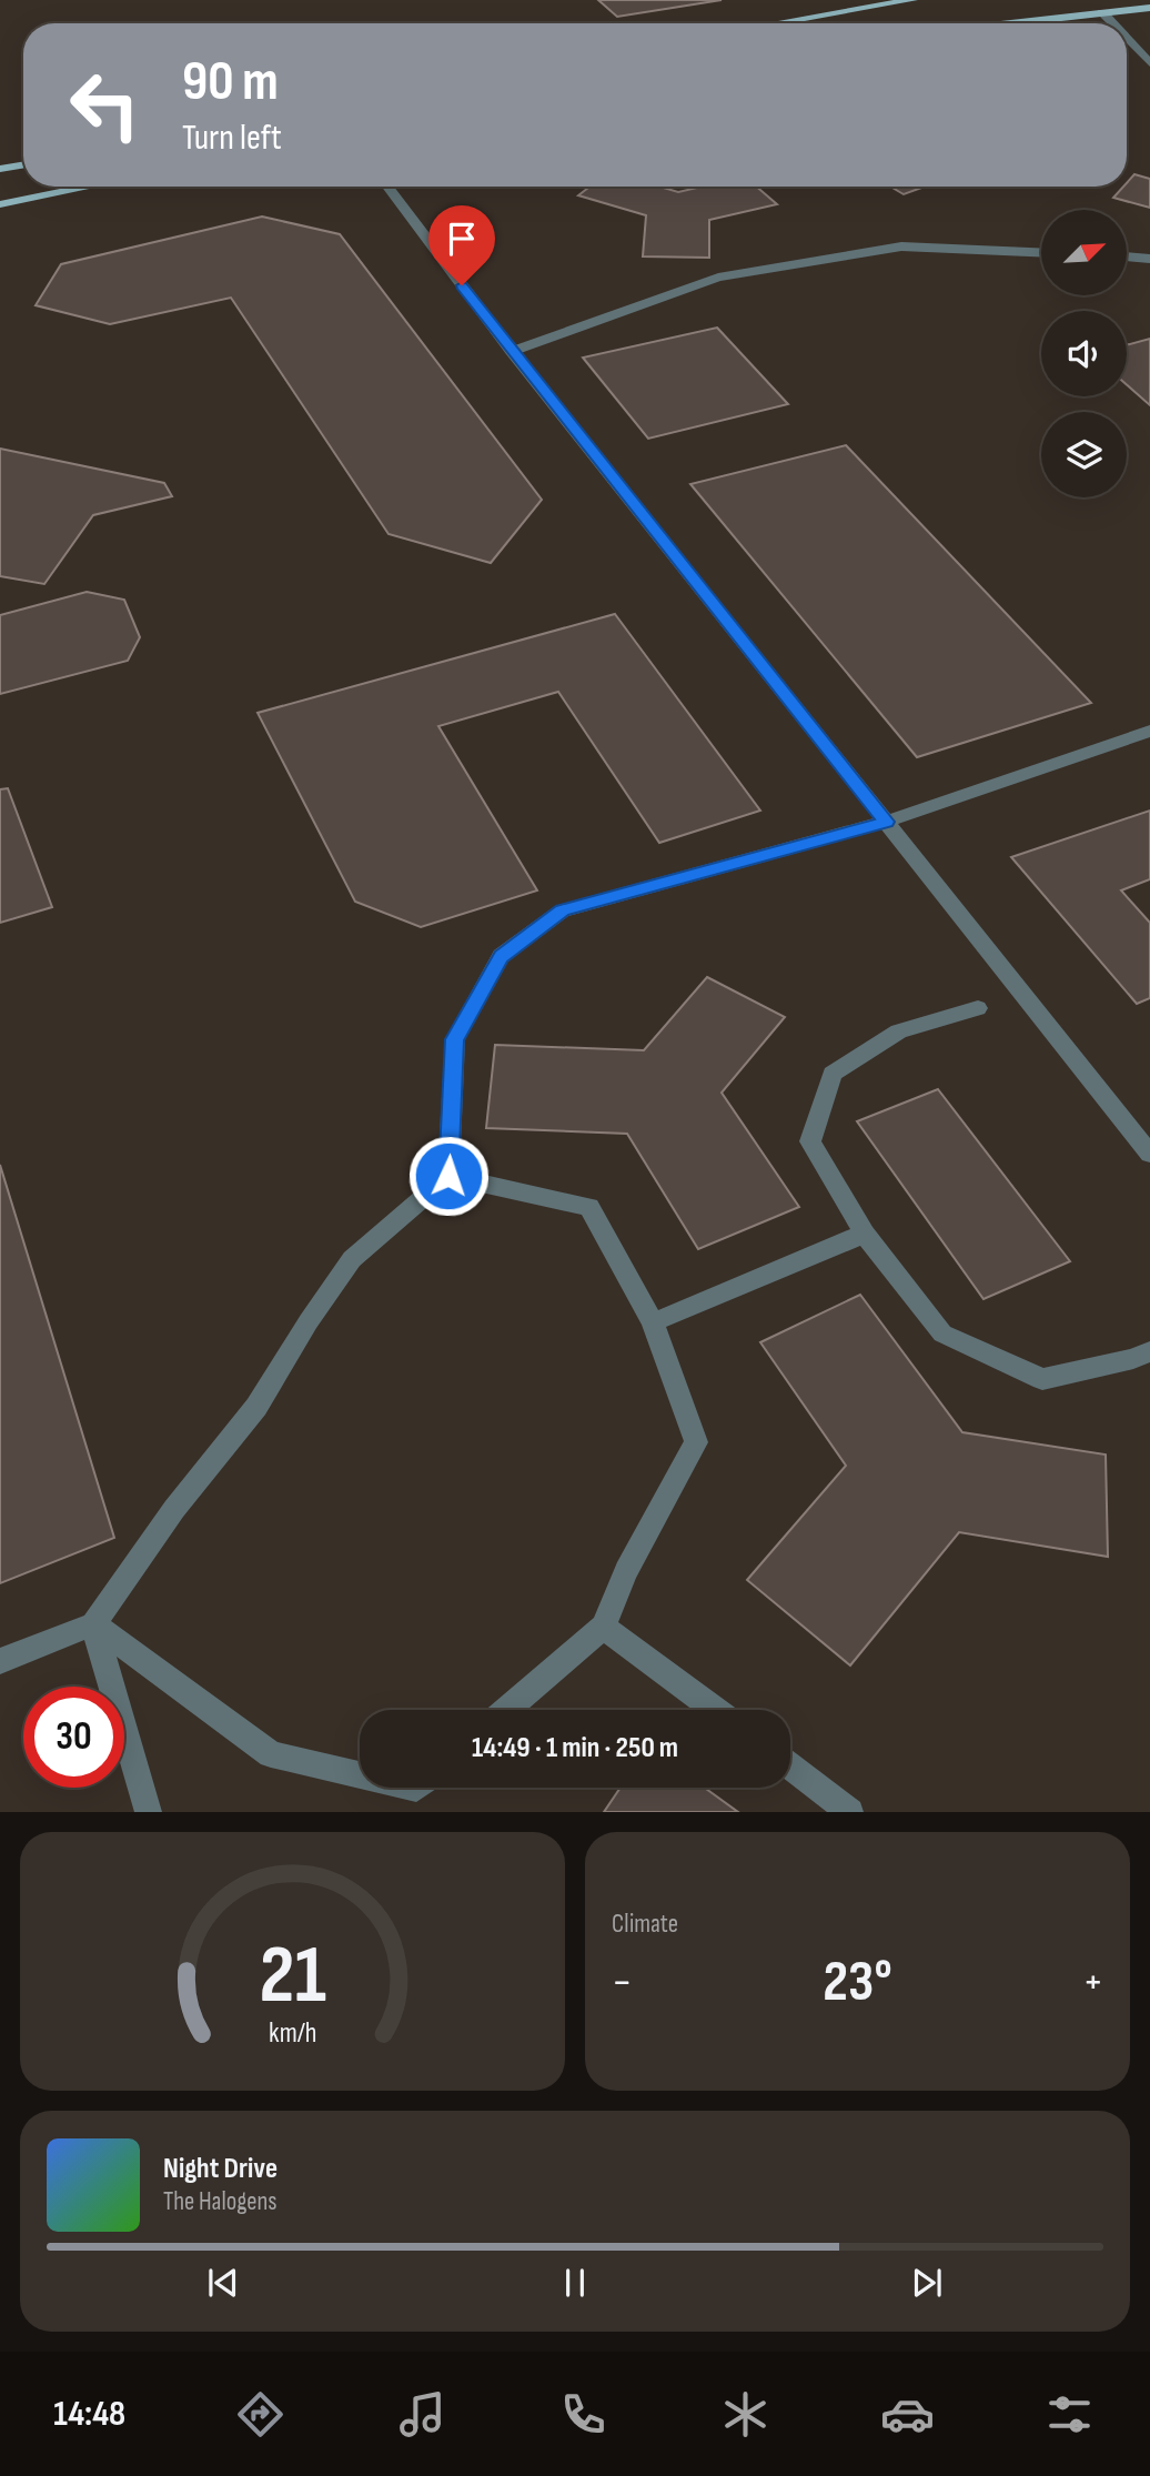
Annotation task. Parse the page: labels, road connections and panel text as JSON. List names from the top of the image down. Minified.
{"north":"top right","page":{"turn":["90 m","Turn left"],"limit":"30","trip":"14:49 · 1 min · 250 m","tile":"Climate","heat":["−","23°","+"],"song":["Night Drive","The Halogens"],"tabs":"14:48","gauge":["21","km/h"]}}
